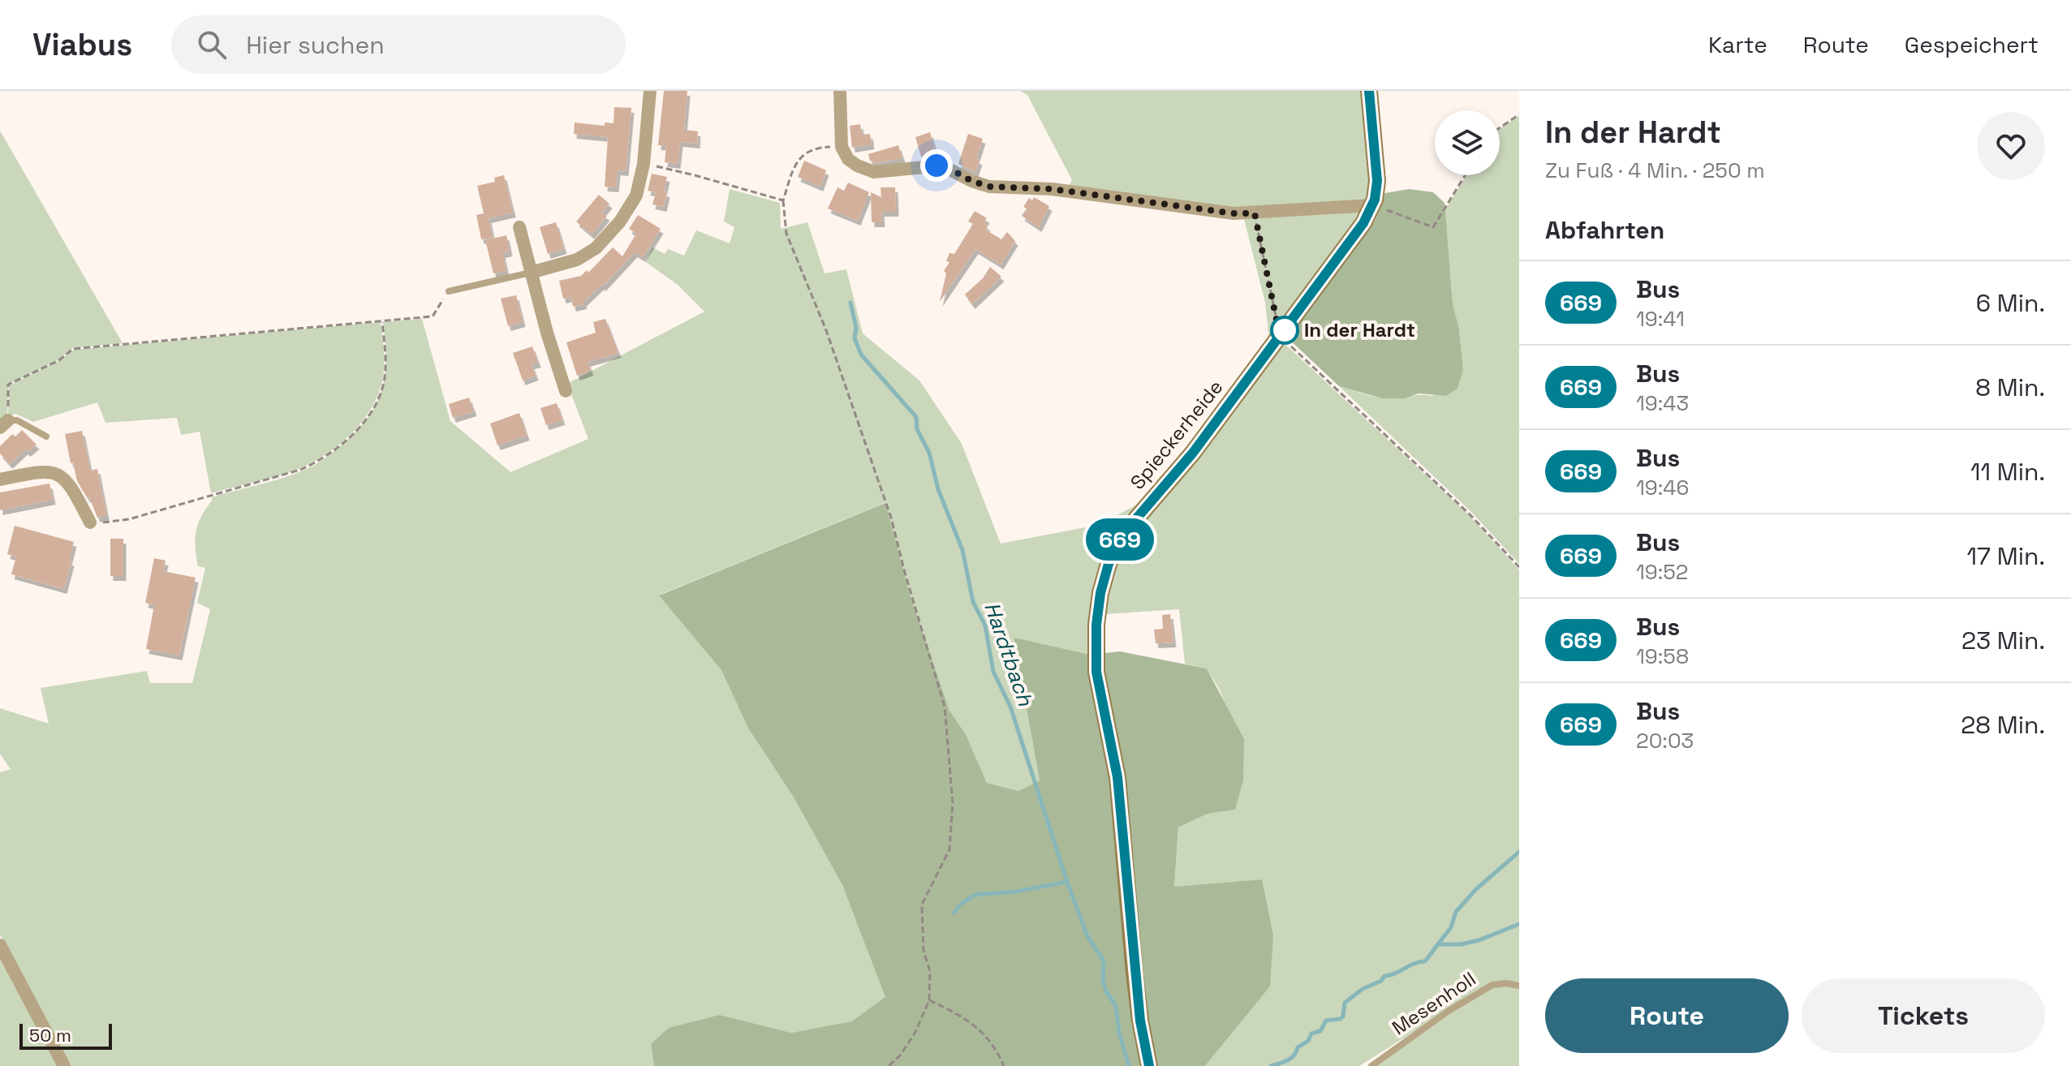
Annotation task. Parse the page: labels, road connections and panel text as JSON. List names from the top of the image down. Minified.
{"streets":{"main road":["Spieckerheide"],"lane":["Mesenholl"]},"water":["Hardtbach"],"places":["In der Hardt"],"lines":["bus line 669"],"scale_bar":"50 m","page":{"header":"Viabus","search":"Hier suchen","nav":["Karte","Route","Gespeichert"],"on_map":"669","heading":[["In der Hardt","Zu Fuß · 4 Min. · 250 m"],"Abfahrten"],"list":[{"mark":"669","name":"Bus","note":"19:41","value":"6 Min."},{"mark":"669","name":"Bus","note":"19:43","value":"8 Min."},{"mark":"669","name":"Bus","note":"19:46","value":"11 Min."},{"mark":"669","name":"Bus","note":"19:52","value":"17 Min."},{"mark":"669","name":"Bus","note":"19:58","value":"23 Min."},{"mark":"669","name":"Bus","note":"20:03","value":"28 Min."}],"buttons":["Route","Tickets"],"scale":"50 m"}}
